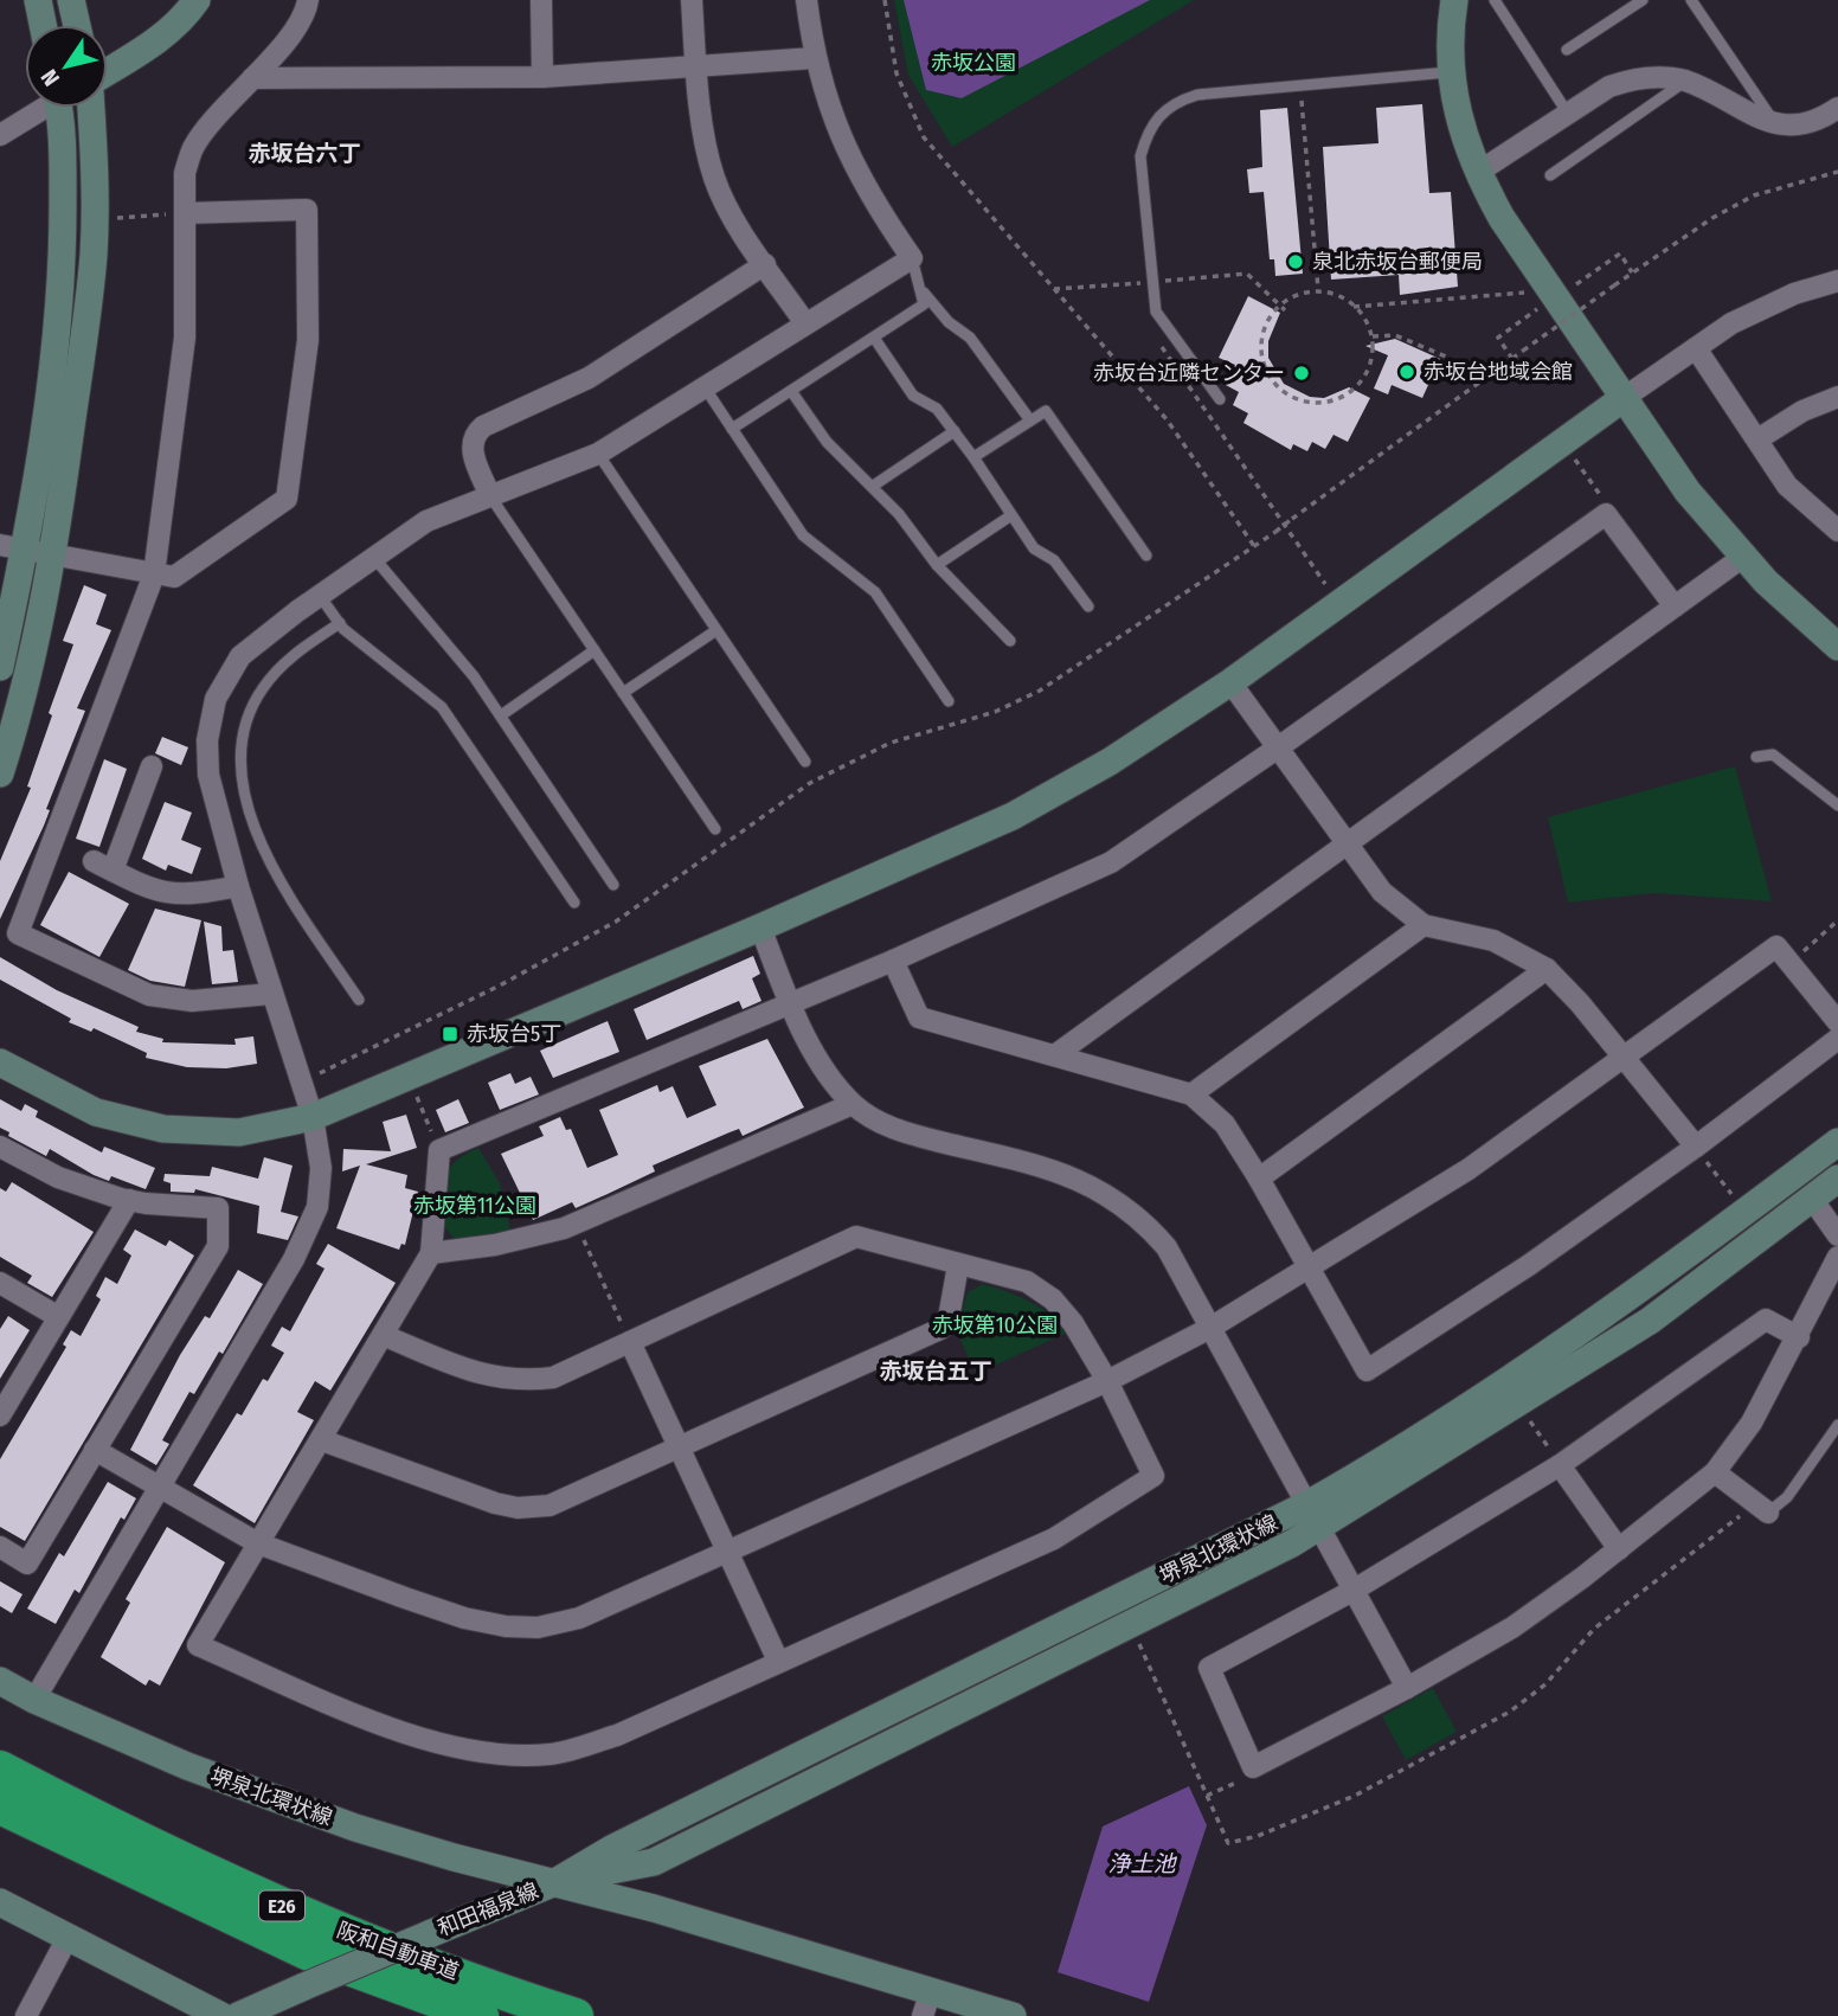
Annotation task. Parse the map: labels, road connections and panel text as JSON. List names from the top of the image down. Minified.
{"streets":{"highway":["E26","阪和自動車道"],"street":["堺泉北環状線","和田福泉線"]},"crossings":[["堺泉北環状線","和田福泉線"]],"districts":["赤坂台六丁","赤坂台五丁"],"water":["浄土池"],"parks":["赤坂公園","赤坂第11公園","赤坂第10公園"],"places":{"other":["泉北赤坂台郵便局","赤坂台地域会館","赤坂台近隣センター"],"transit":["赤坂台5丁"]},"north":"bottom left"}
